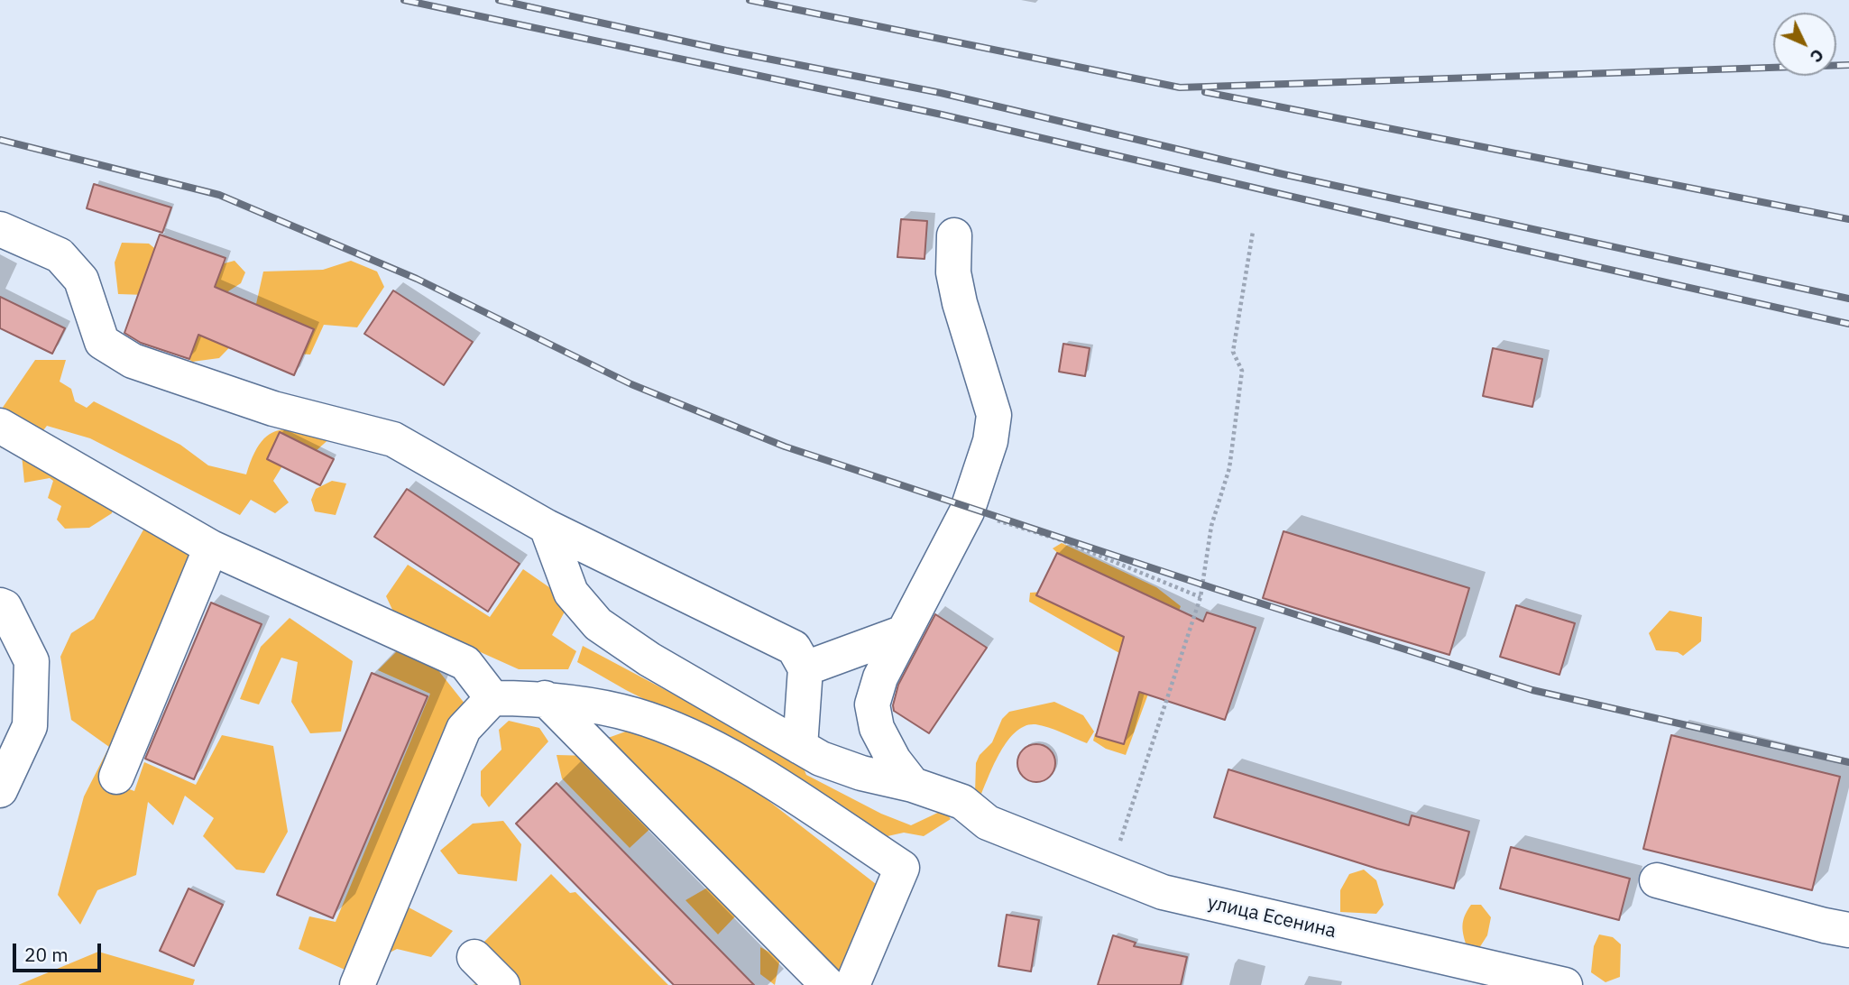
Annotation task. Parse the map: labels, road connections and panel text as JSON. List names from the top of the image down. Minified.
{"streets":{"street":["улица Есенина"]},"scale_bar":"20 m","north":"bottom right"}
